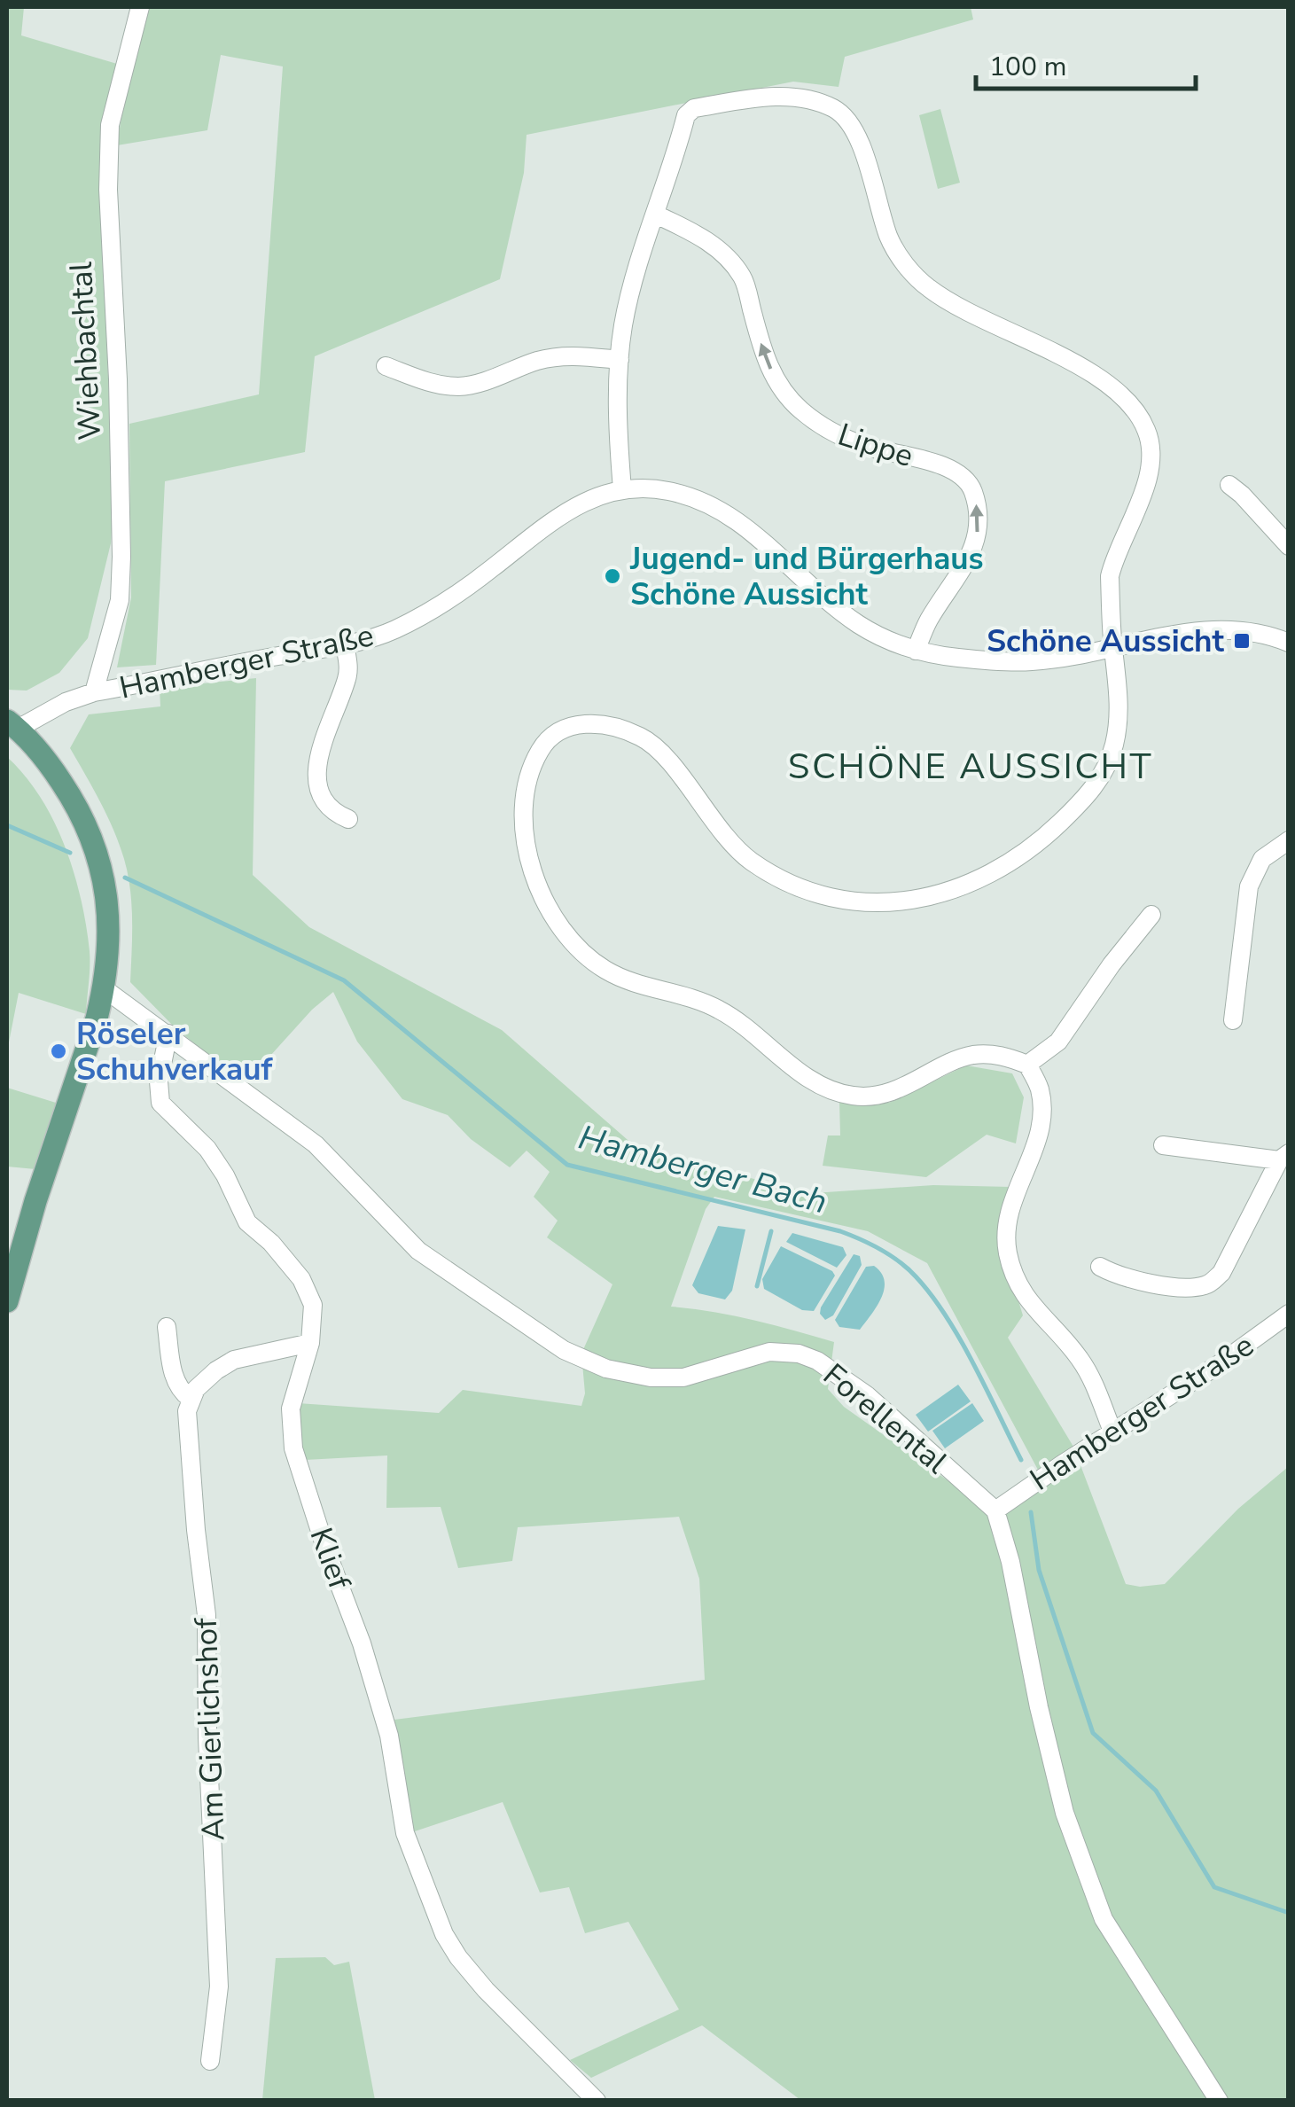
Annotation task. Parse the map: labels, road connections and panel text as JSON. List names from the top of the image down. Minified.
{"streets":{"street":["Wiehbachtal","Lippe","Hamberger Straße","Forellental","Klief","Am Gierlichshof"]},"crossings":[["Wiehbachtal","Hamberger Straße"],["Lippe","Hamberger Straße"],["Hamberger Straße","Forellental"],["Forellental","Klief"]],"one_way":["Lippe"],"districts":["SCHÖNE AUSSICHT"],"water":["Hamberger Bach"],"places":{"other":["Jugend- und Bürgerhaus Schöne Aussicht","Röseler Schuhverkauf"],"transit":["Schöne Aussicht"]},"scale_bar":"100 m"}
